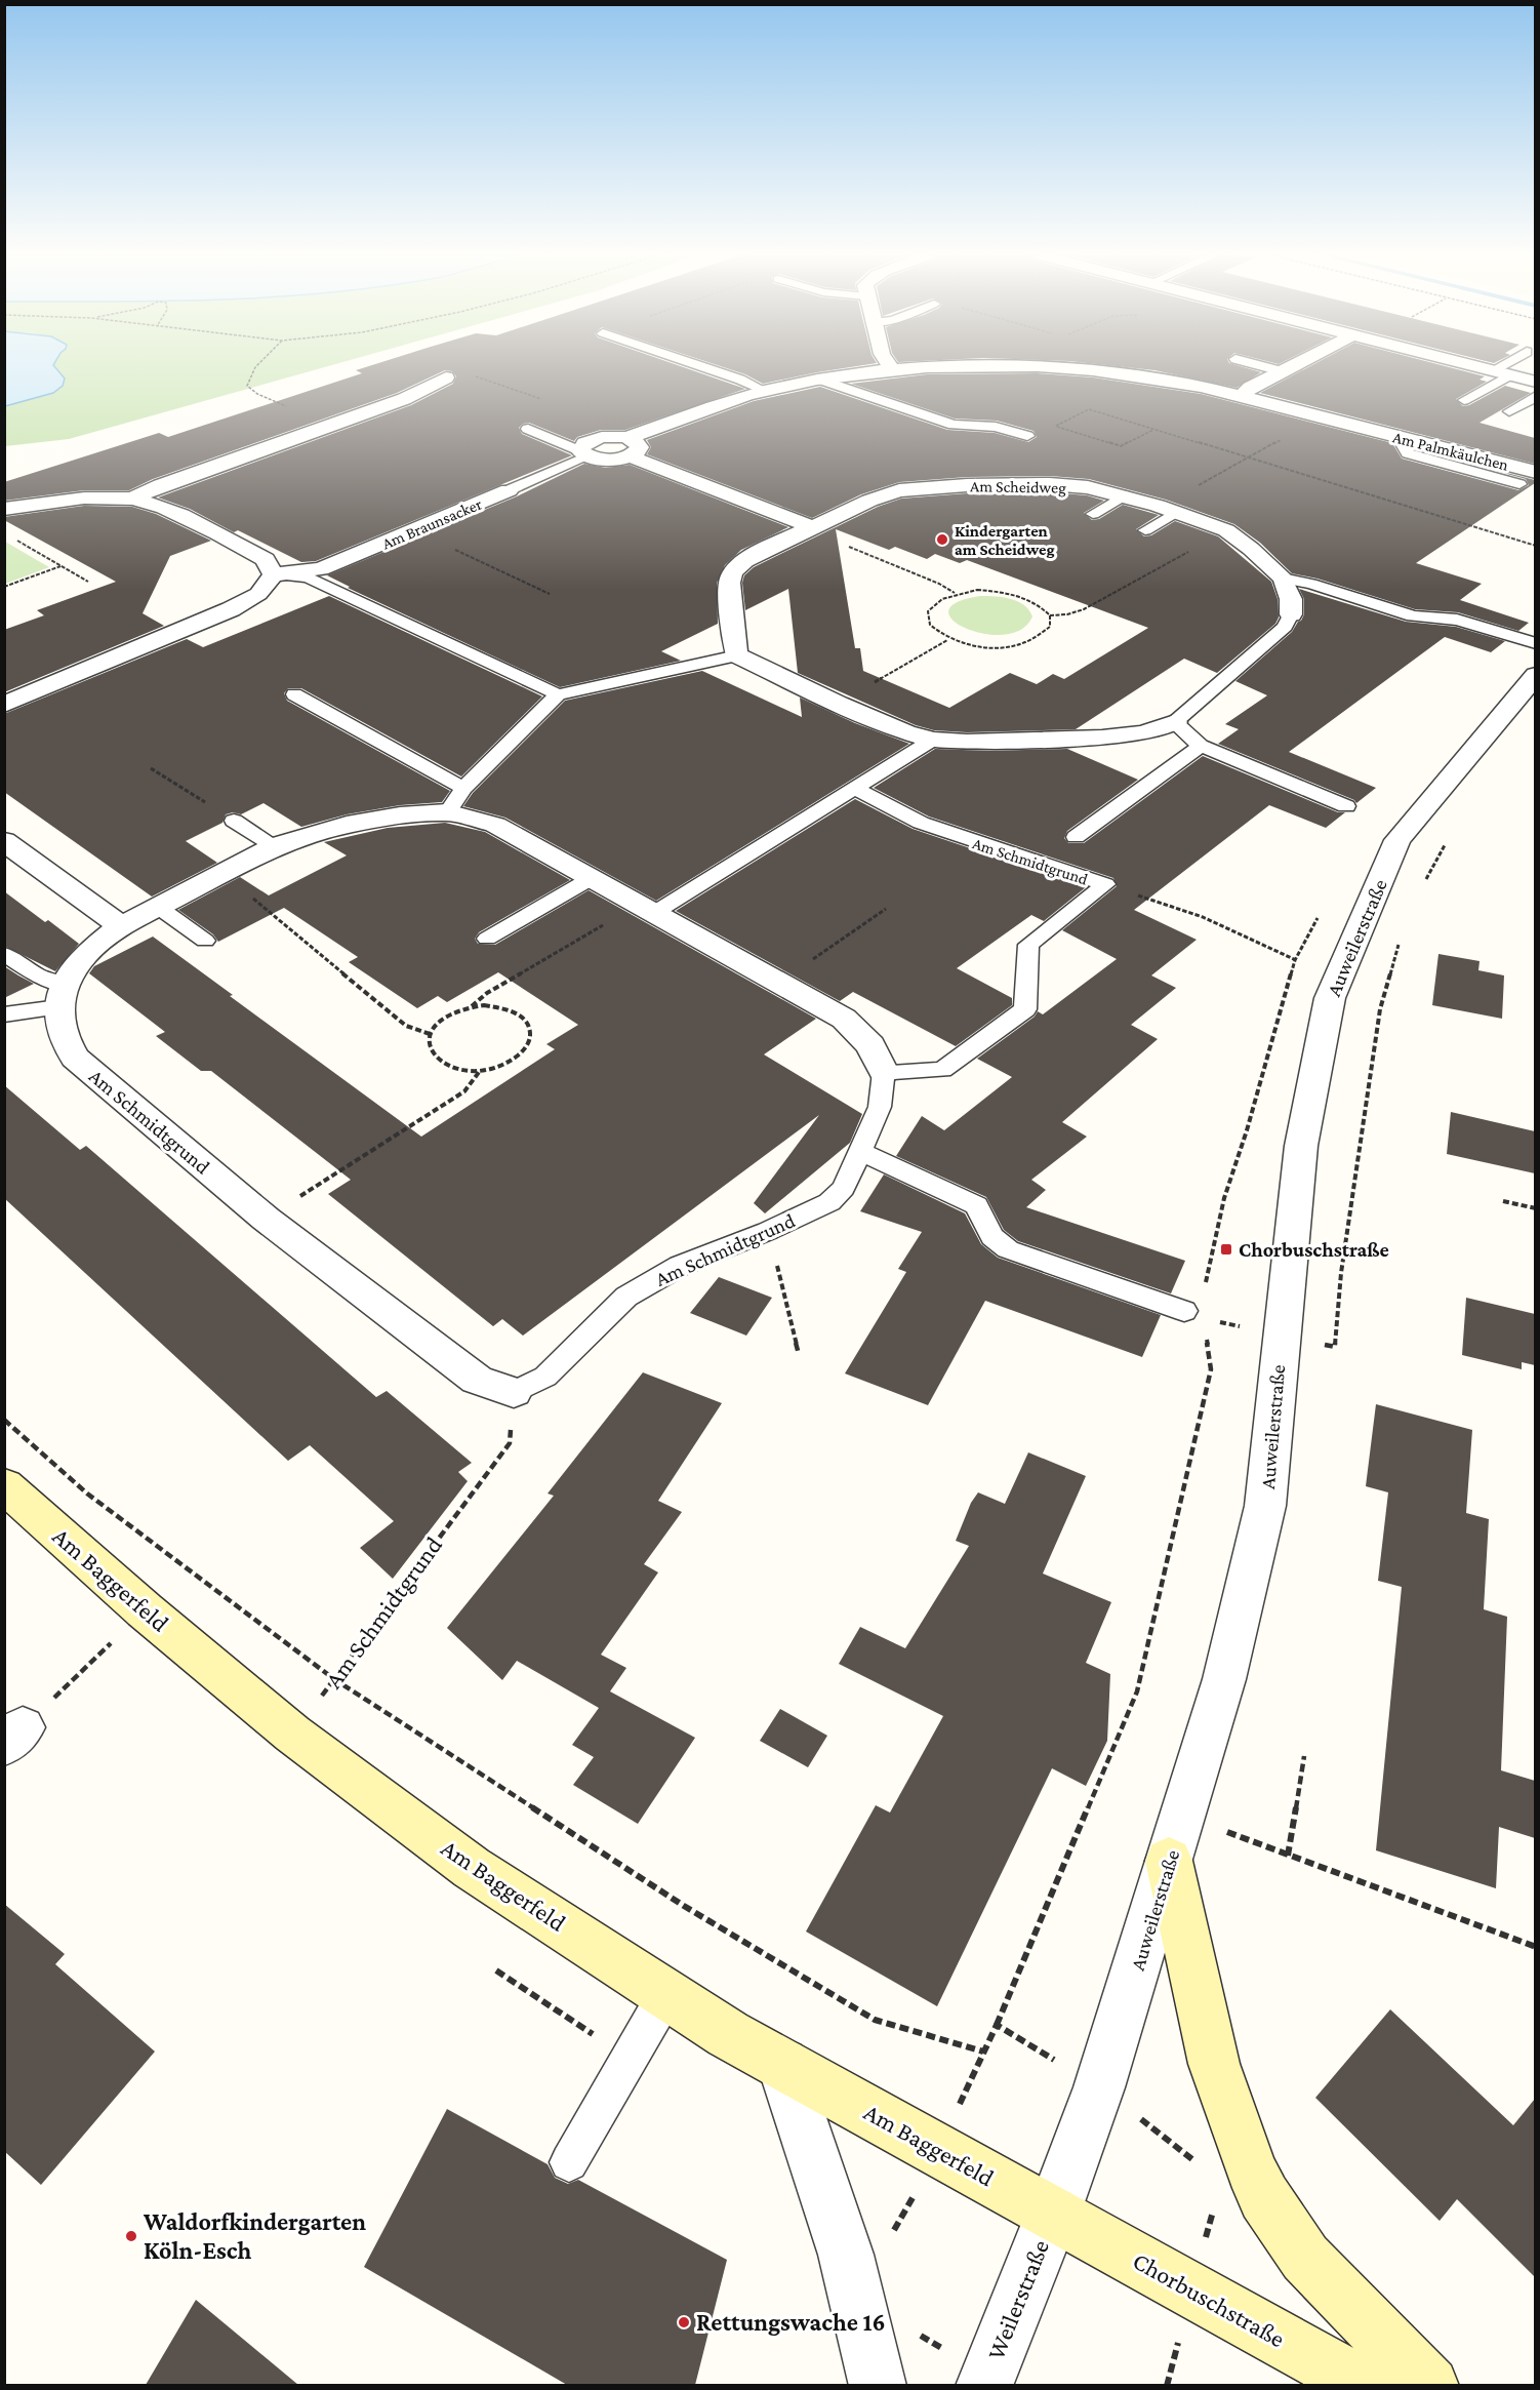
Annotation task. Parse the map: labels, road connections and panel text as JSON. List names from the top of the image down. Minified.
{"streets":{"main road":["Am Baggerfeld","Chorbuschstraße"],"street":["Am Palmkäulchen","Am Scheidweg","Am Braunsacker","Am Schmidtgrund","Auweilerstraße","Weilerstraße"]},"crossings":[["Am Palmkäulchen","Am Braunsacker"],["Am Schmidtgrund","Auweilerstraße"],["Am Schmidtgrund","Am Baggerfeld"],["Auweilerstraße","Am Baggerfeld"],["Auweilerstraße","Weilerstraße"],["Auweilerstraße","Chorbuschstraße"],["Am Baggerfeld","Weilerstraße"],["Am Baggerfeld","Chorbuschstraße"],["Weilerstraße","Chorbuschstraße"]],"places":{"other":["Kindergarten am Scheidweg","Waldorfkindergarten Köln-Esch","Rettungswache 16"],"transit":["Chorbuschstraße"]}}
